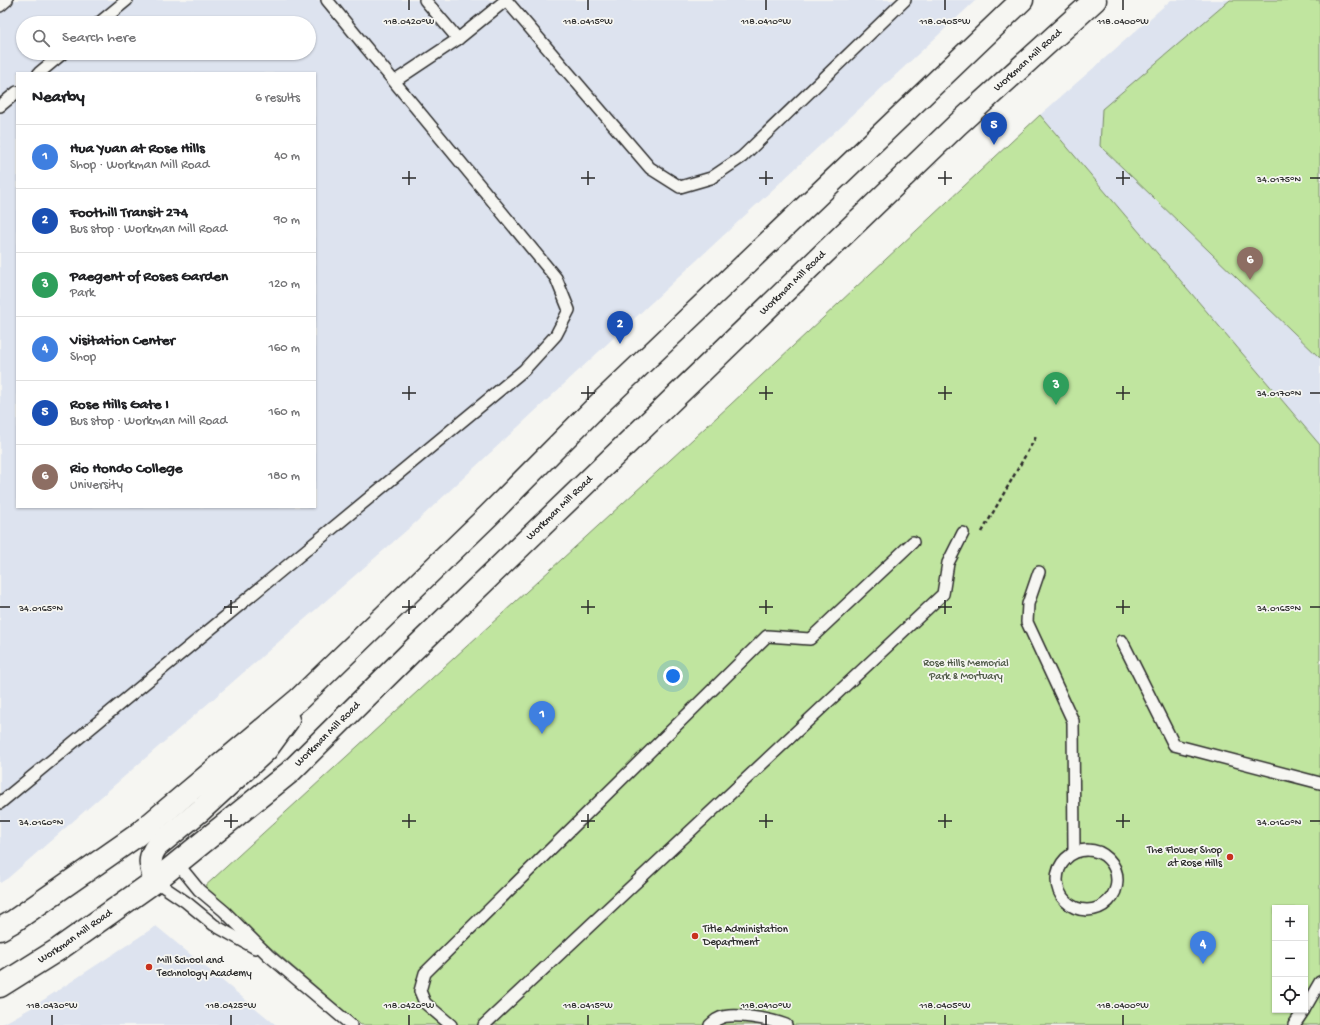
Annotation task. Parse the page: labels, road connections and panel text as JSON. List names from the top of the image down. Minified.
{"streets":{"main road":["Workman Mill Road"]},"parks":["Rose Hills Memorial Park & Mortuary"],"places":["The Flower Shop at Rose Hills","Title Administation Department","Mill School and Technology Academy"],"page":{"search":"Search here","heading":["Nearby","6 results"],"pins":["5","6","2","3","1","4"],"list":[{"mark":"1","name":"Hua Yuan at Rose Hills","note":"Shop · Workman Mill Road","value":"40 m"},{"mark":"2","name":"Foothill Transit 274","note":"Bus stop · Workman Mill Road","value":"90 m"},{"mark":"3","name":"Paegent of Roses Garden","note":"Park","value":"120 m"},{"mark":"4","name":"Visitation Center","note":"Shop","value":"160 m"},{"mark":"5","name":"Rose Hills Gate I","note":"Bus stop · Workman Mill Road","value":"160 m"},{"mark":"6","name":"Rio Hondo College","note":"University","value":"180 m"}],"map_buttons":["+","−"]},"coordinates":["118.0420°W","118.0415°W","118.0410°W","118.0405°W","118.0400°W","34.0175°N","34.0170°N","34.0165°N","34.0160°N","118.0430°W","118.0425°W"]}
